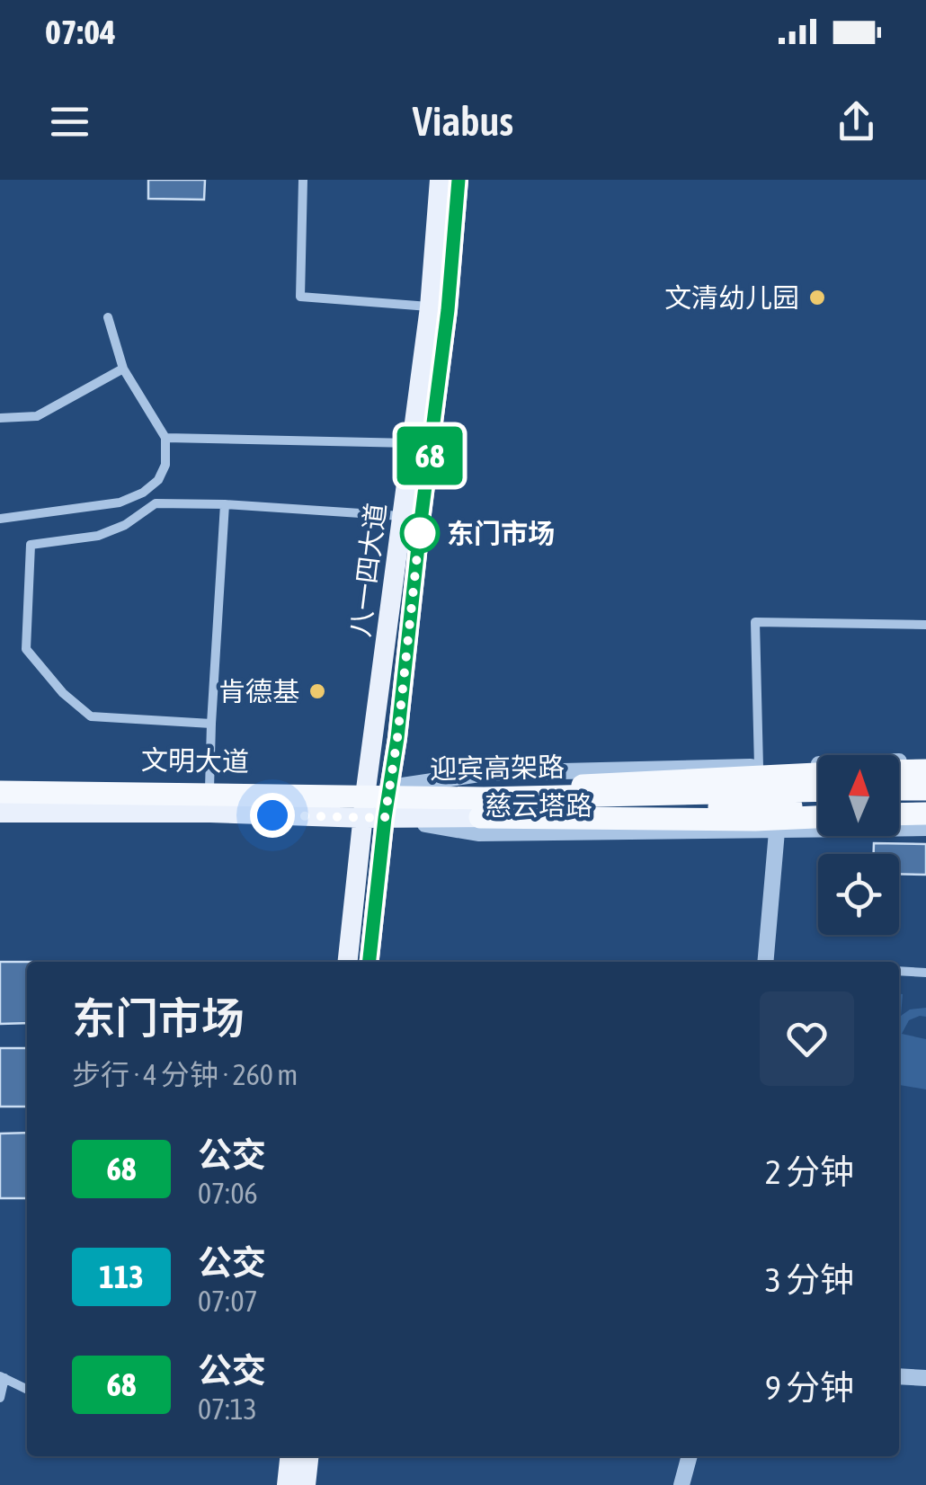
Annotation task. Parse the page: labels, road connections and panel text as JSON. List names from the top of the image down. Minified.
{"streets":{"highway":["迎宾高架路"],"main road":["八一四大道","文明大道","慈云塔路"]},"crossings":[["八一四大道","文明大道"],["八一四大道","慈云塔路"],["文明大道","迎宾高架路"],["文明大道","慈云塔路"]],"places":["文清幼儿园","东门市场","肯德基"],"lines":["bus line 68"],"north":"top","page":{"status":"07:04","header":"Viabus","on_map":"68","heading":["东门市场","步行 · 4 分钟 · 260 m"],"list":[{"mark":"68","name":"公交","note":"07:06","value":"2 分钟"},{"mark":"113","name":"公交","note":"07:07","value":"3 分钟"},{"mark":"68","name":"公交","note":"07:13","value":"9 分钟"}]}}
